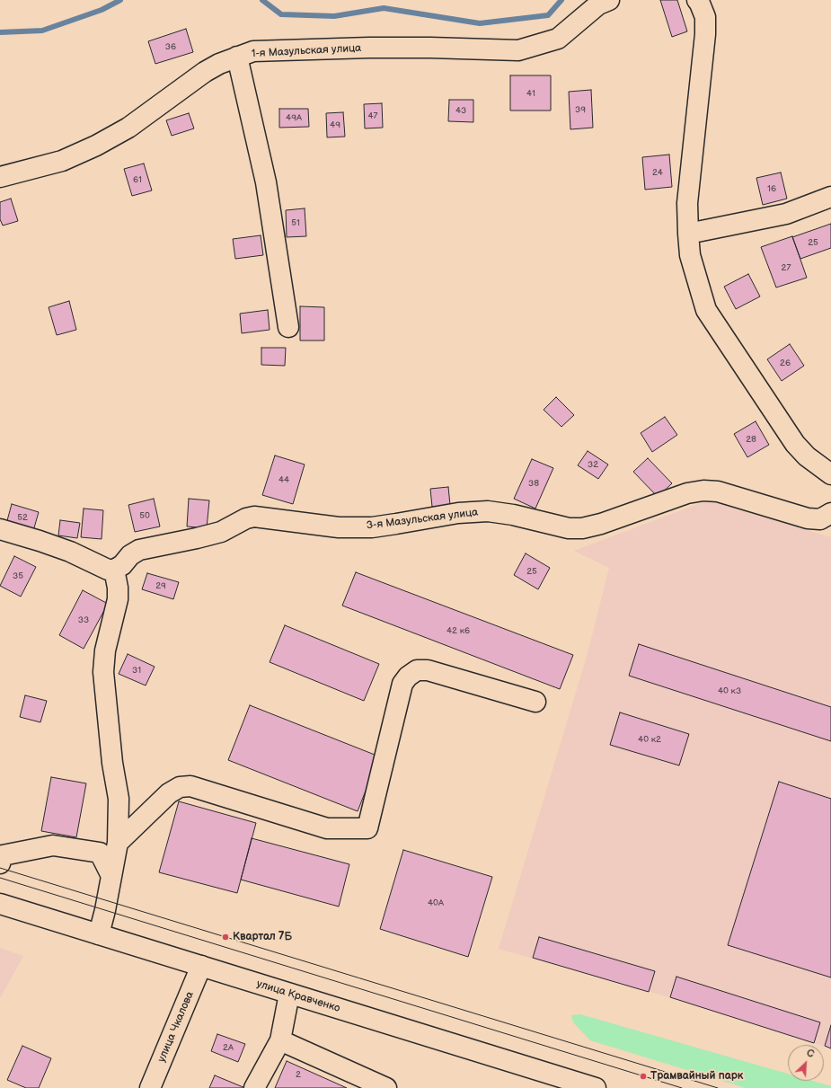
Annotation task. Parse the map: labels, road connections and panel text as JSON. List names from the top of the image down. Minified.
{"streets":{"street":["1-я Мазульская улица","3-я Мазульская улица","улица Кравченко","улица Чкалова"]},"crossings":[["улица Кравченко","улица Чкалова"]],"places":["Квартал 7Б","Трамвайный парк"],"house_numbers":["36","41","39","43","47","49А","49","24","61","16","51","25","27","26","28","32","44","38","50","52","25","35","29","33","42 к6","31","40 к3","40 к2","40А","2А","2"],"north":"top right"}
